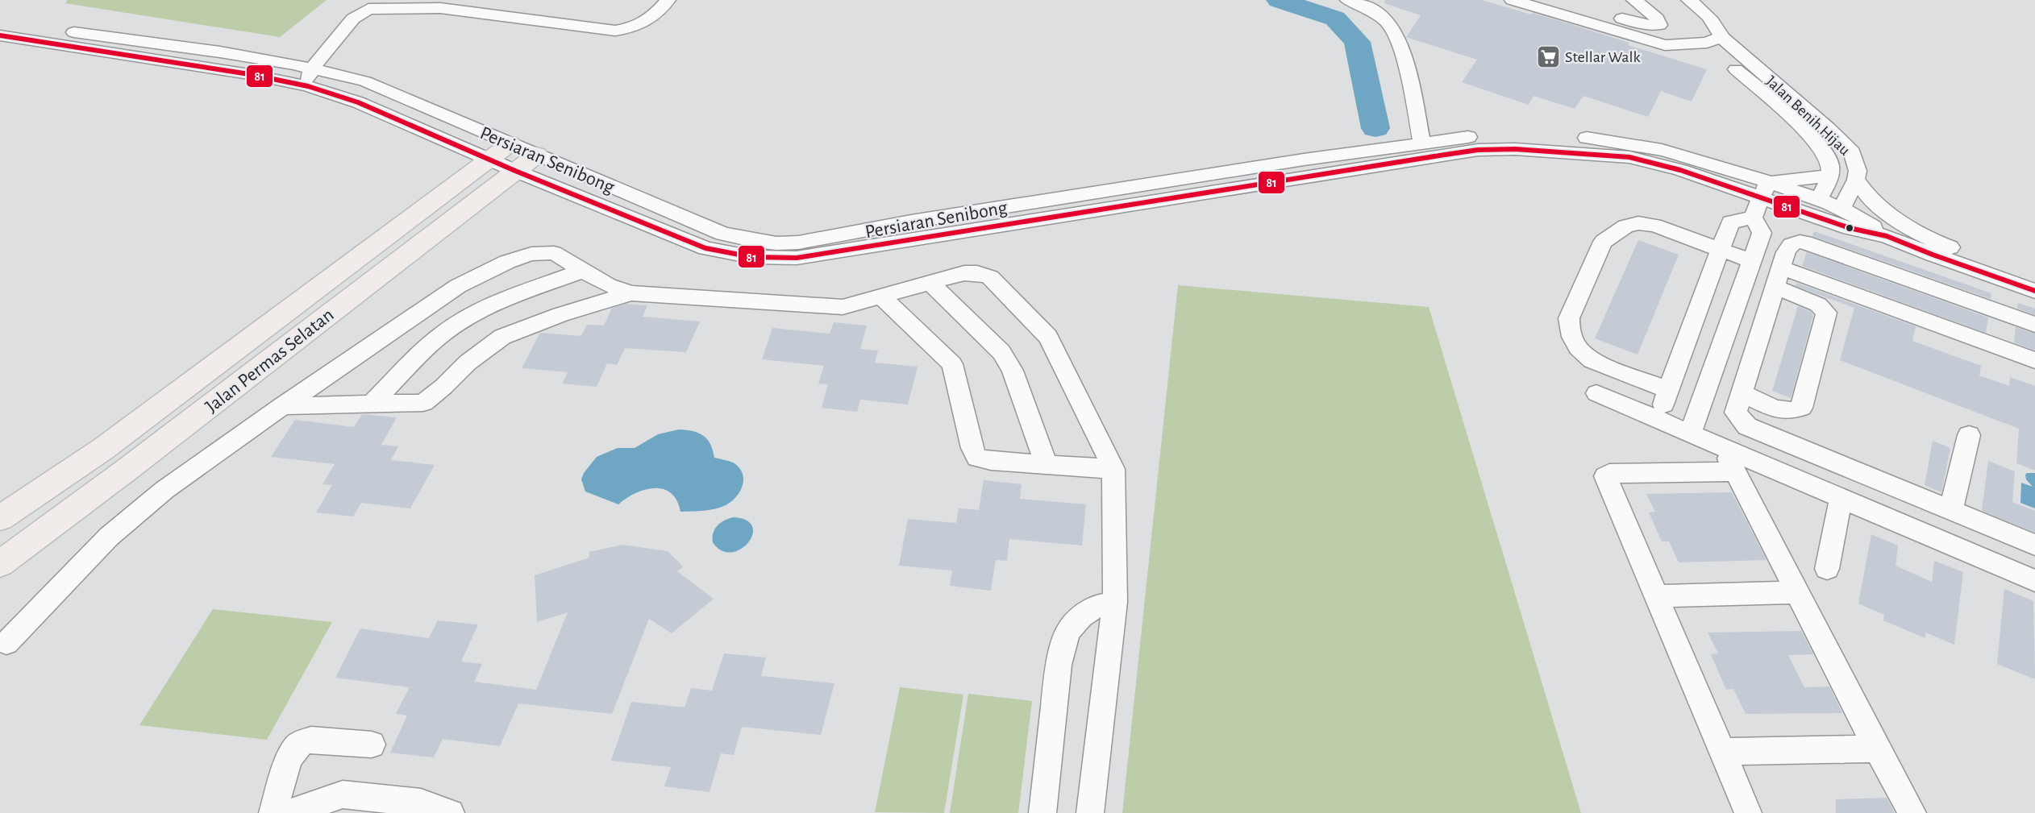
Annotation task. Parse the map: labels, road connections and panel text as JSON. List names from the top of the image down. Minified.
{"streets":{"main road":["Jalan Permas Selatan"],"street":["Jalan Benih Hijau","Persiaran Senibong"]},"crossings":[["Jalan Benih Hijau","Persiaran Senibong"],["Persiaran Senibong","Jalan Permas Selatan"]],"places":{"supermarket":["Stellar Walk"]},"lines":["transit line 81"]}
